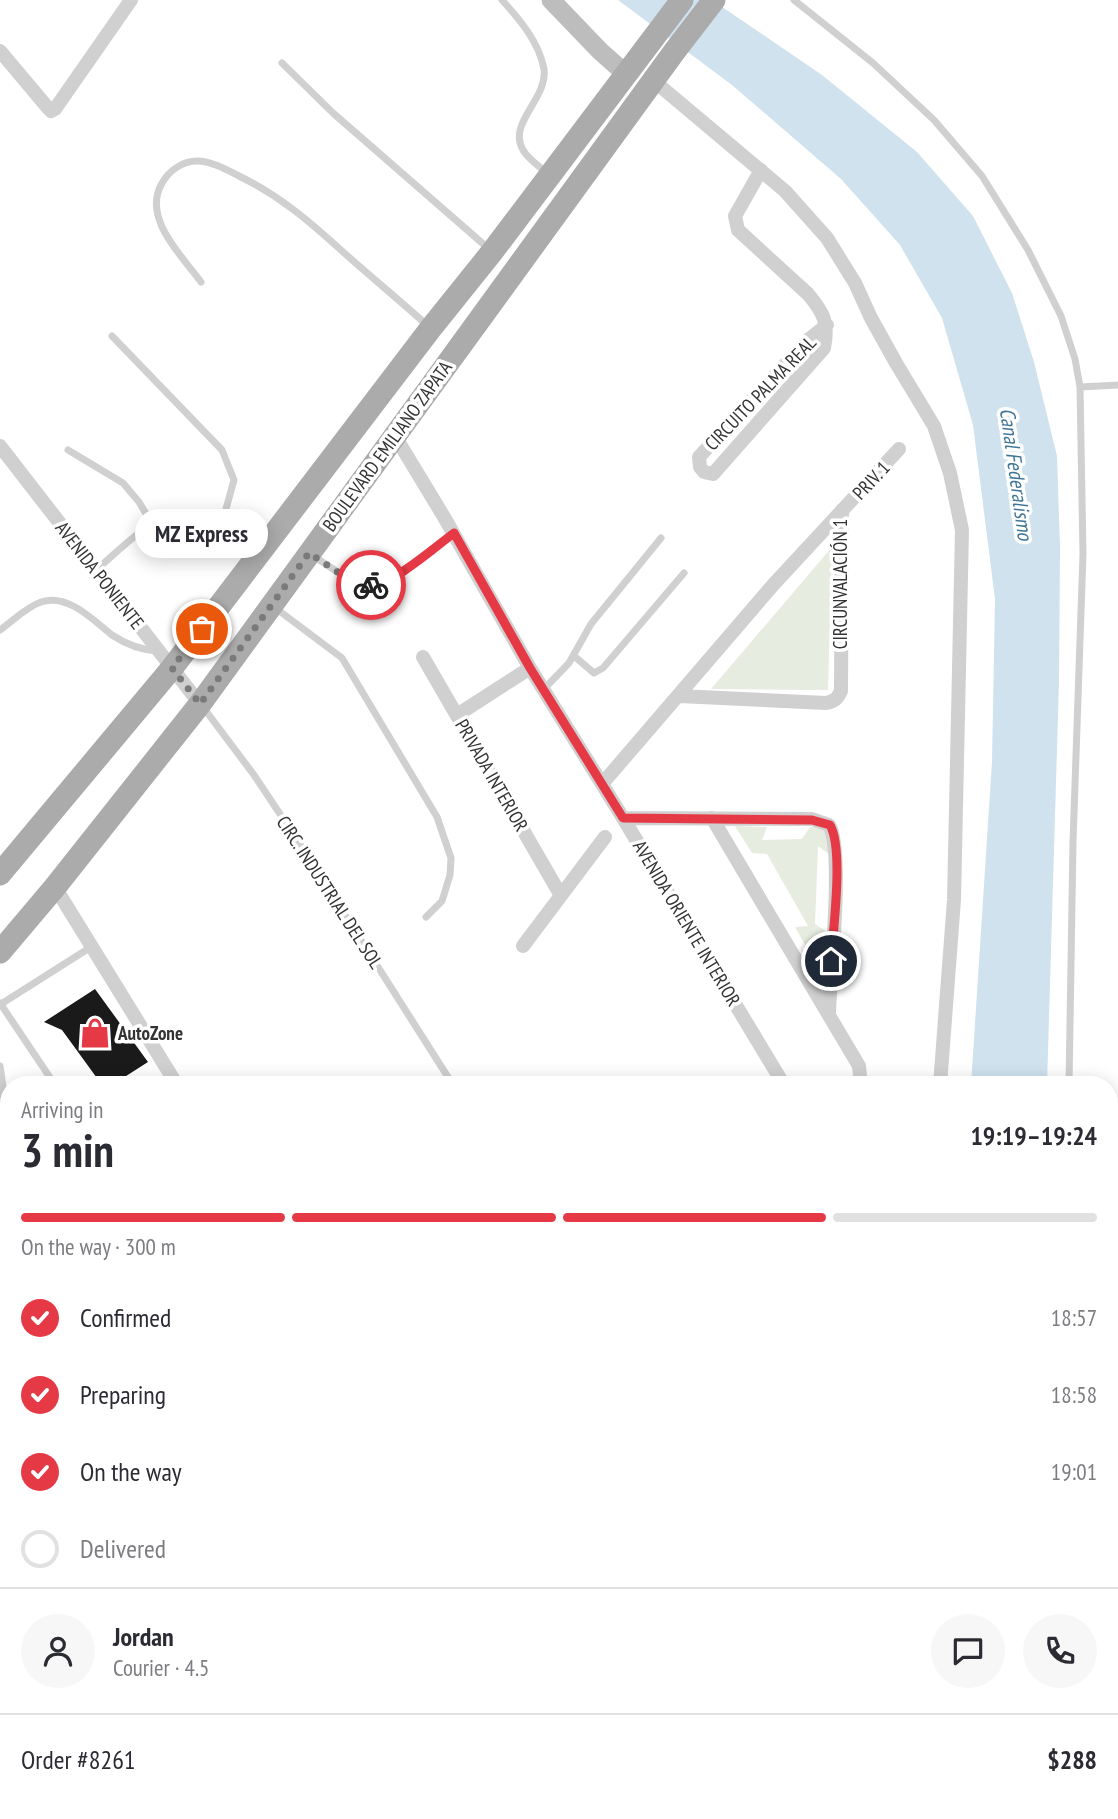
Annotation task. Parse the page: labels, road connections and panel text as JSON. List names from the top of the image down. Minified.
{"streets":{"main road":["BOULEVARD EMILIANO ZAPATA"],"street":["CIRCUITO PALMA REAL","PRIV. 1","AVENIDA PONIENTE","CIRCUNVALACIÓN 1","PRIVADA INTERIOR","AVENIDA ORIENTE INTERIOR"],"lane":["CIRC. INDUSTRIAL DEL SOL"]},"crossings":[["BOULEVARD EMILIANO ZAPATA","AVENIDA PONIENTE"],["BOULEVARD EMILIANO ZAPATA","CIRC. INDUSTRIAL DEL SOL"],["BOULEVARD EMILIANO ZAPATA","AVENIDA ORIENTE INTERIOR"],["PRIV. 1","CIRCUNVALACIÓN 1"],["AVENIDA PONIENTE","CIRC. INDUSTRIAL DEL SOL"],["CIRCUNVALACIÓN 1","AVENIDA ORIENTE INTERIOR"]],"water":["Canal Federalismo"],"places":{"other":["MZ Express"],"shop":["AutoZone"]},"page":{"bubble":"MZ Express","heading":["3 min","Arriving in","19:19–19:24"],"panel":["Jordan","Courier · 4.5","Order #8261","$288"],"bar":"On the way · 300 m","list":[["Confirmed","18:57"],["Preparing","18:58"],["On the way","19:01"],"Delivered"]}}
